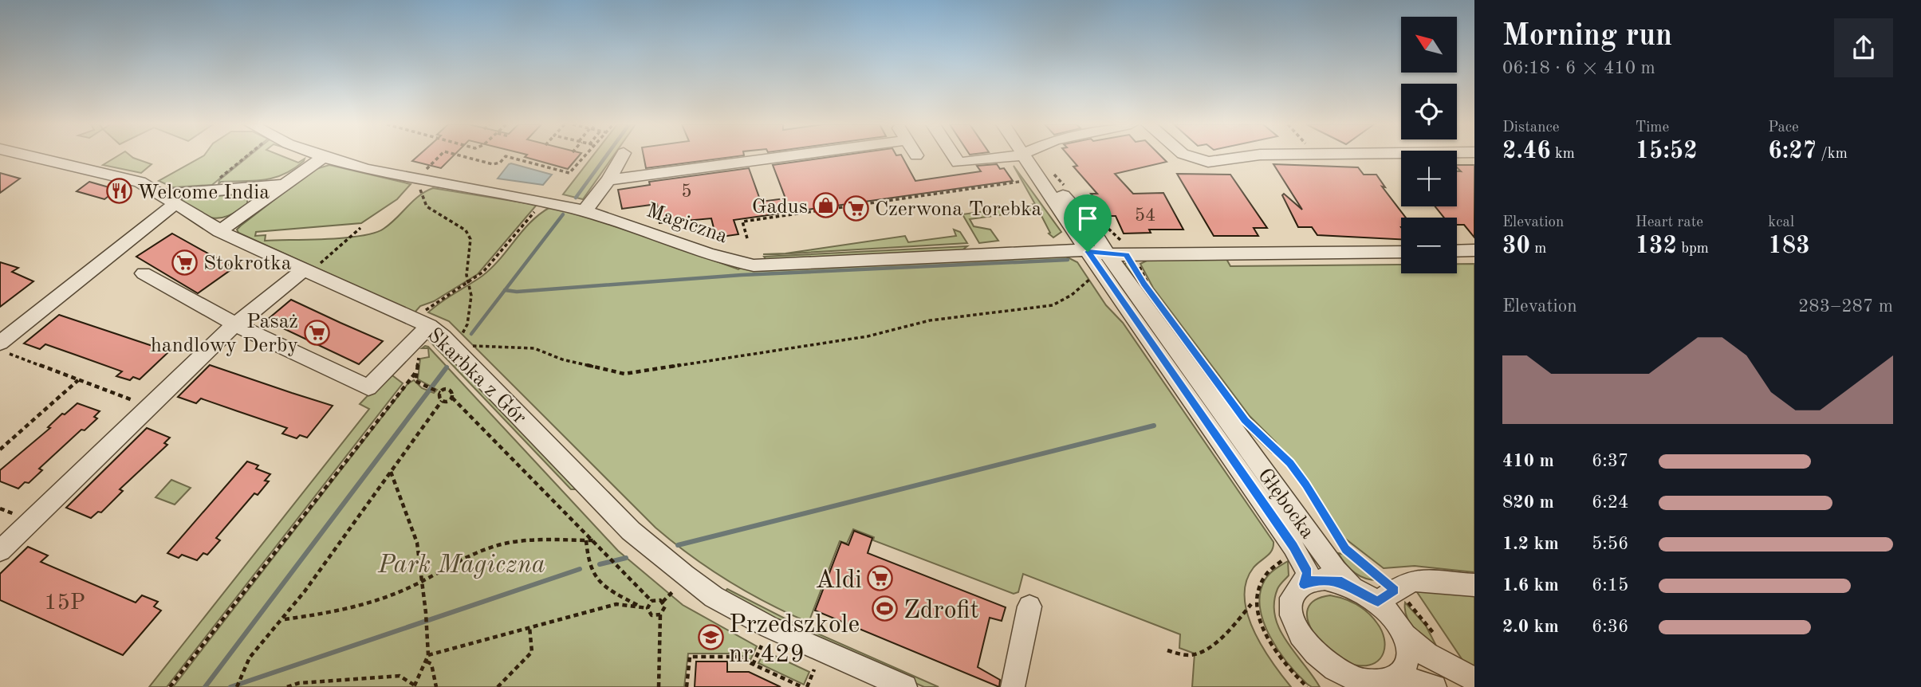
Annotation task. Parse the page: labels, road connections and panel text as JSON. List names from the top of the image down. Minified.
{"streets":{"street":["Magiczna","Skarbka z Gór","Głębocka"]},"crossings":[["Magiczna","Głębocka"]],"parks":["Park Magiczna"],"places":{"restaurant":["Welcome India"],"shop":["Gadus"],"supermarket":["Czerwona Torebka","Stokrotka","Pasaż handlowy Derby","Aldi"],"sports":["Zdrofit"],"school or university":["Przedszkole nr 429"]},"house_numbers":["5","54","15P"],"north":"top left","page":{"heading":["Morning run","06:18 · 6 × 410 m"],"map_buttons":["+","−"],"stats":[["Distance","2.46 km"],["Time","15:52"],["Pace","6:27 /km"],["Elevation","30 m"],["Heart rate","132 bpm"],["kcal","183"]],"chart":["Elevation","283–287 m"],"list":[{"name":"410 m","note":"6:37"},{"name":"820 m","note":"6:24"},{"name":"1.2 km","note":"5:56"},{"name":"1.6 km","note":"6:15"},{"name":"2.0 km","note":"6:36"}]}}
